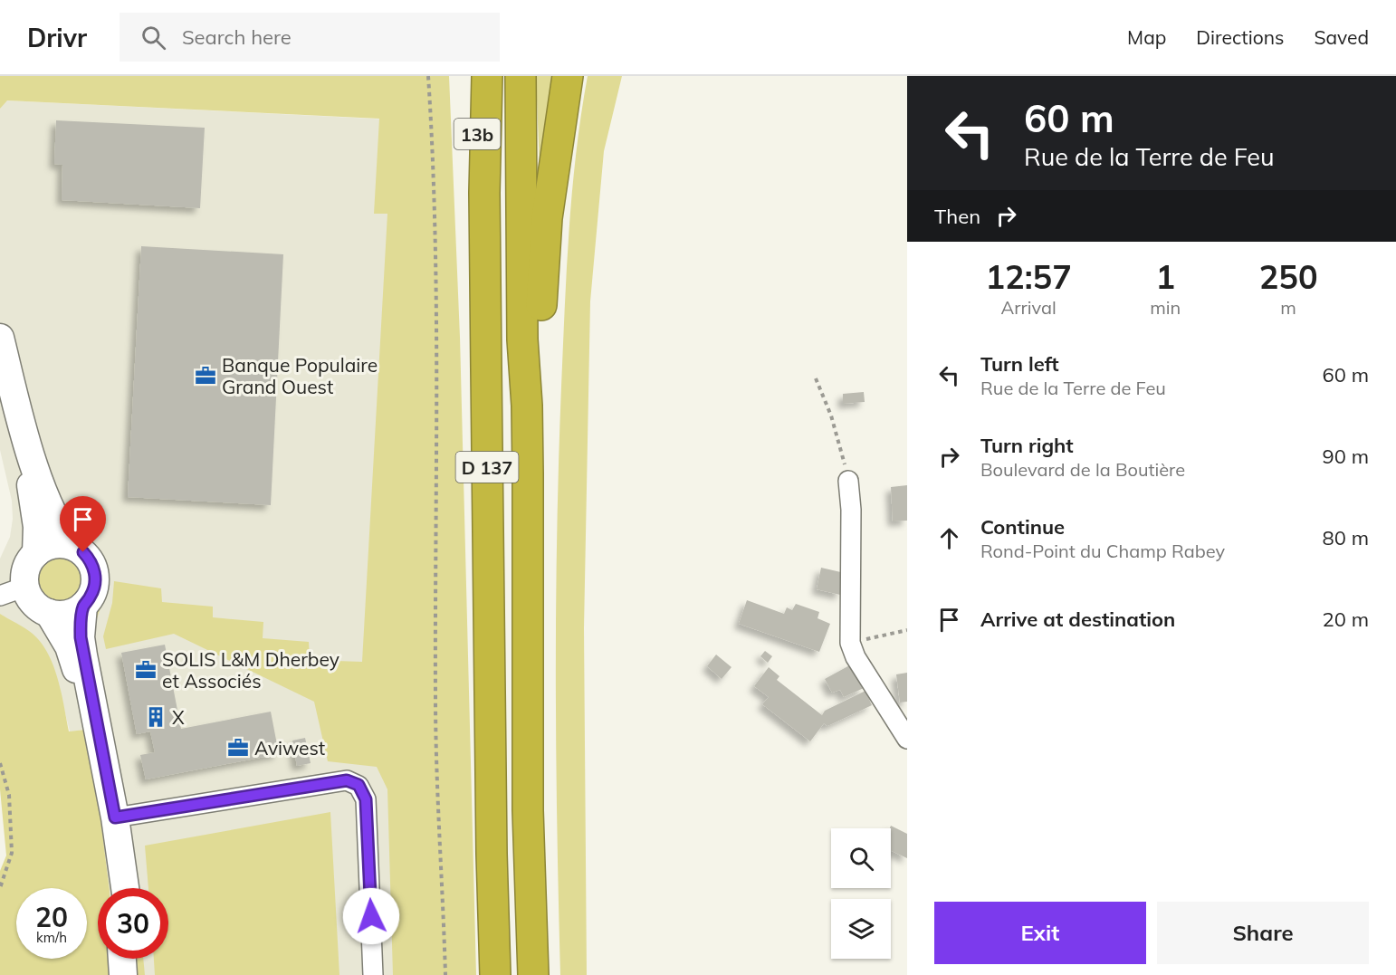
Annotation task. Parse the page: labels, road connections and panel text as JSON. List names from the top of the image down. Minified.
{"streets":{"highway":["13b","D 137"]},"crossings":[["13b","D 137"]],"places":{"office":["Banque Populaire Grand Ouest","SOLIS L&M Dherbey et Associés","Aviwest"],"building":["X"]},"page":{"header":"Drivr","search":"Search here","nav":["Map","Directions","Saved"],"turn":["60 m","Rue de la Terre de Feu"],"then":"Then","eta":["12:57","Arrival","1","min","250","m"],"list":[{"name":"Turn left","note":"Rue de la Terre de Feu","value":"60 m"},{"name":"Turn right","note":"Boulevard de la Boutière","value":"90 m"},{"name":"Continue","note":"Rond-Point du Champ Rabey","value":"80 m"},{"name":"Arrive at destination","value":"20 m"}],"speed":"20 km/h","limit":"30","buttons":["Exit","Share"]}}
